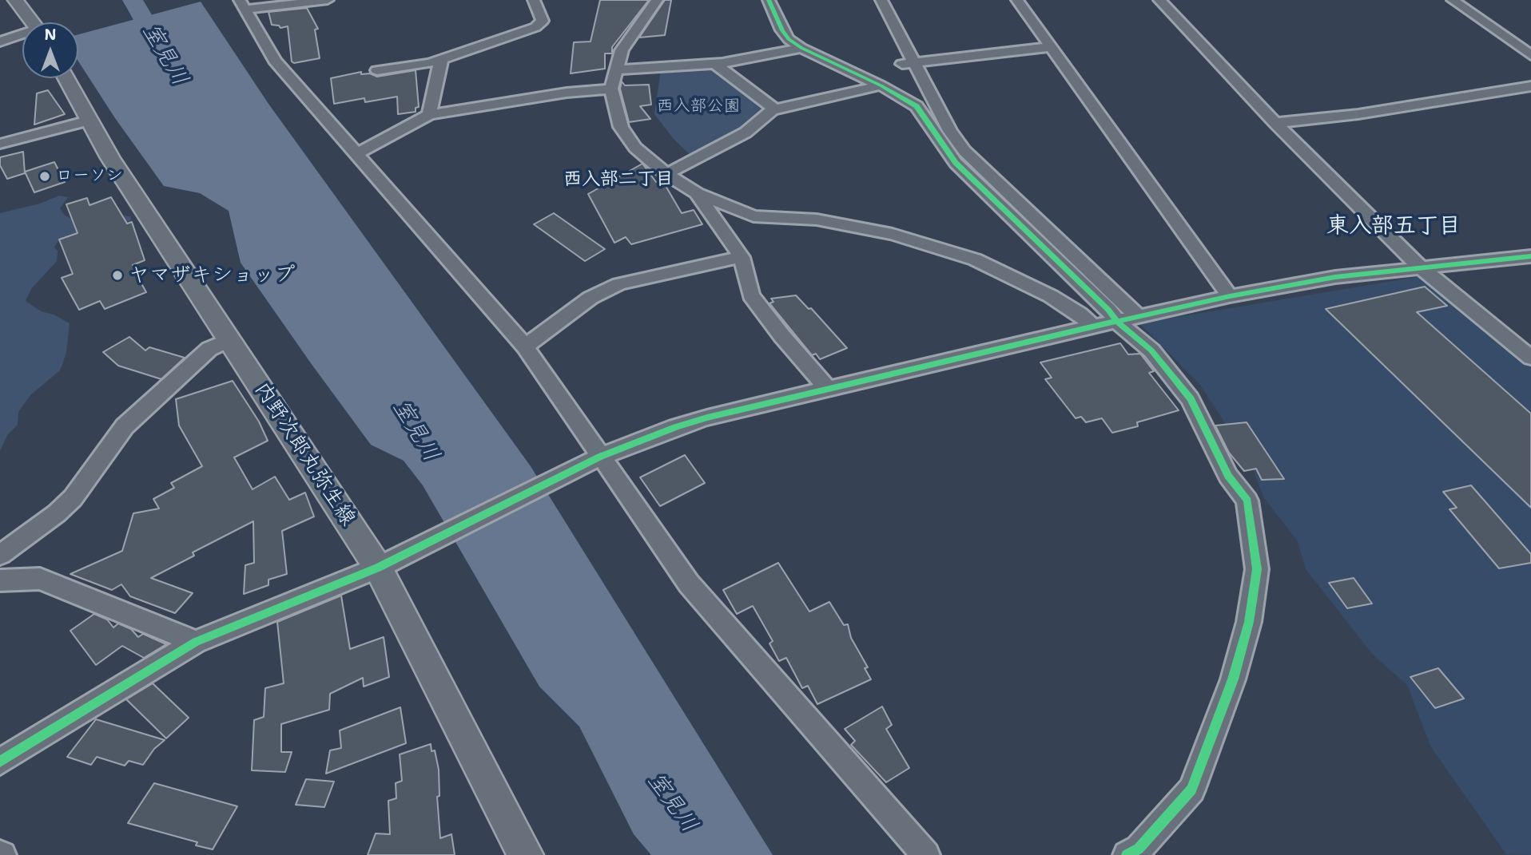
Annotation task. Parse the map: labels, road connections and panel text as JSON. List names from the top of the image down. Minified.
{"streets":{"main road":["内野次郎丸弥生線"]},"districts":["西入部二丁目","東入部五丁目"],"water":["室見川"],"parks":["西入部公園"],"places":["ローソン","ヤマザキショップ"],"north":"top"}
